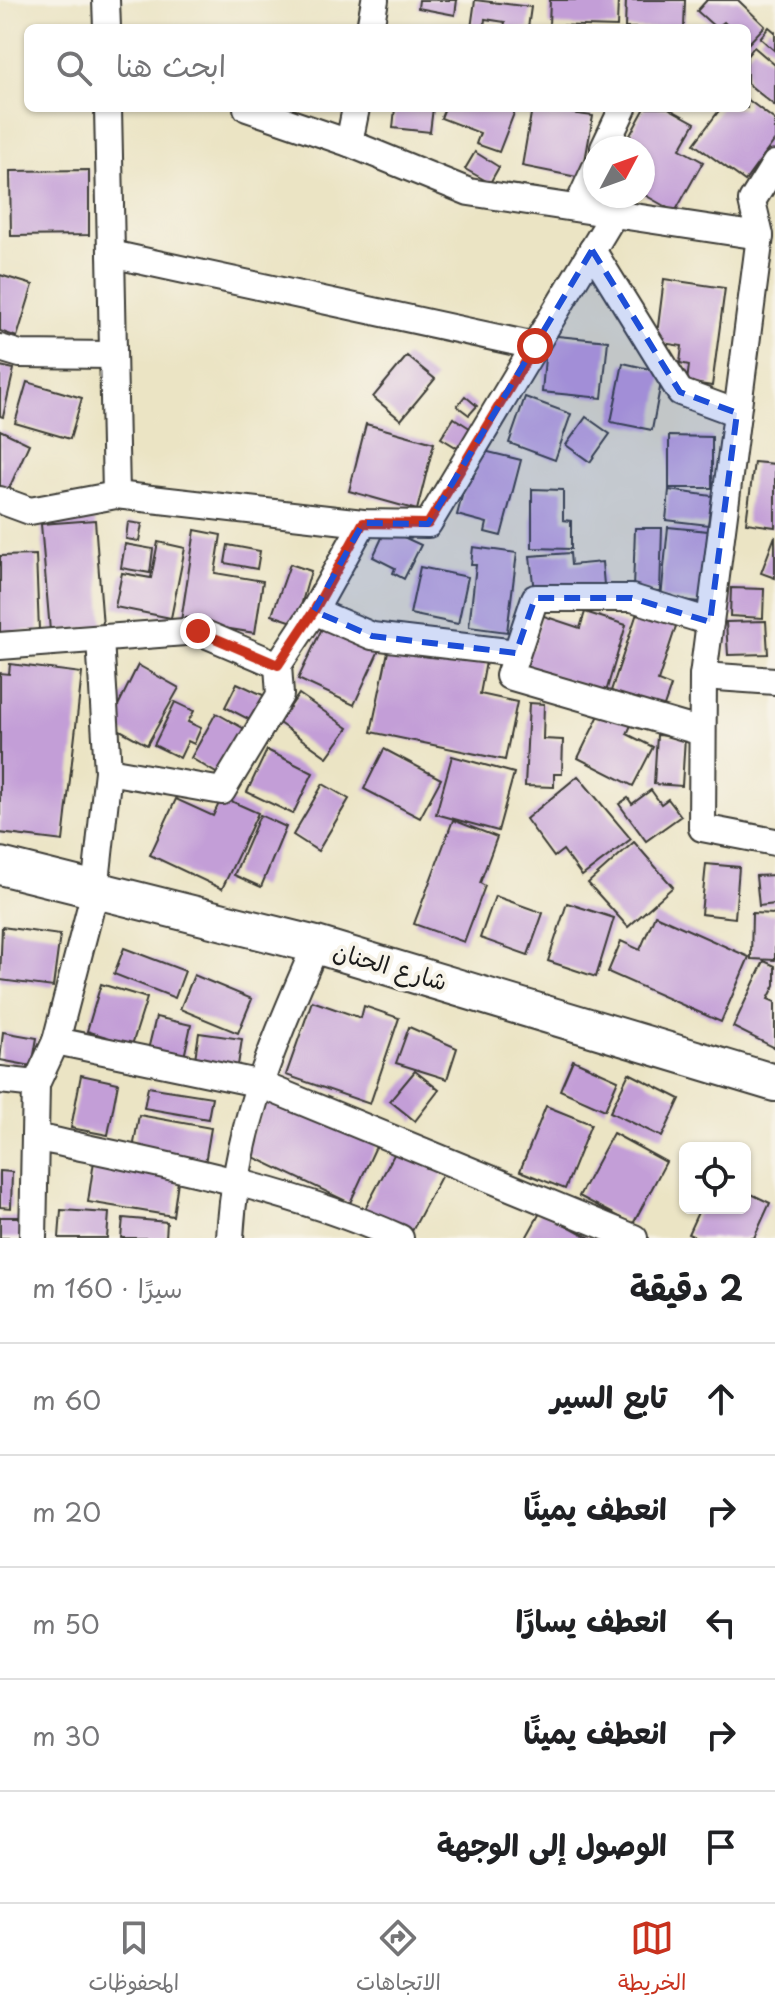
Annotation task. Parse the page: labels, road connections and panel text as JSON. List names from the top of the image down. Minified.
{"streets":{"main road":["شارع الحنان"]},"north":"top right","page":{"search":"ابحث هنا","heading":["2 دقيقة","سيرًا · 160 m"],"list":[["تابع السير","60 m"],["انعطف يمينًا","20 m"],["انعطف يسارًا","50 m"],["انعطف يمينًا","30 m"],"الوصول إلى الوجهة"],"nav":["الخريطة","الاتجاهات","المحفوظات"]}}
